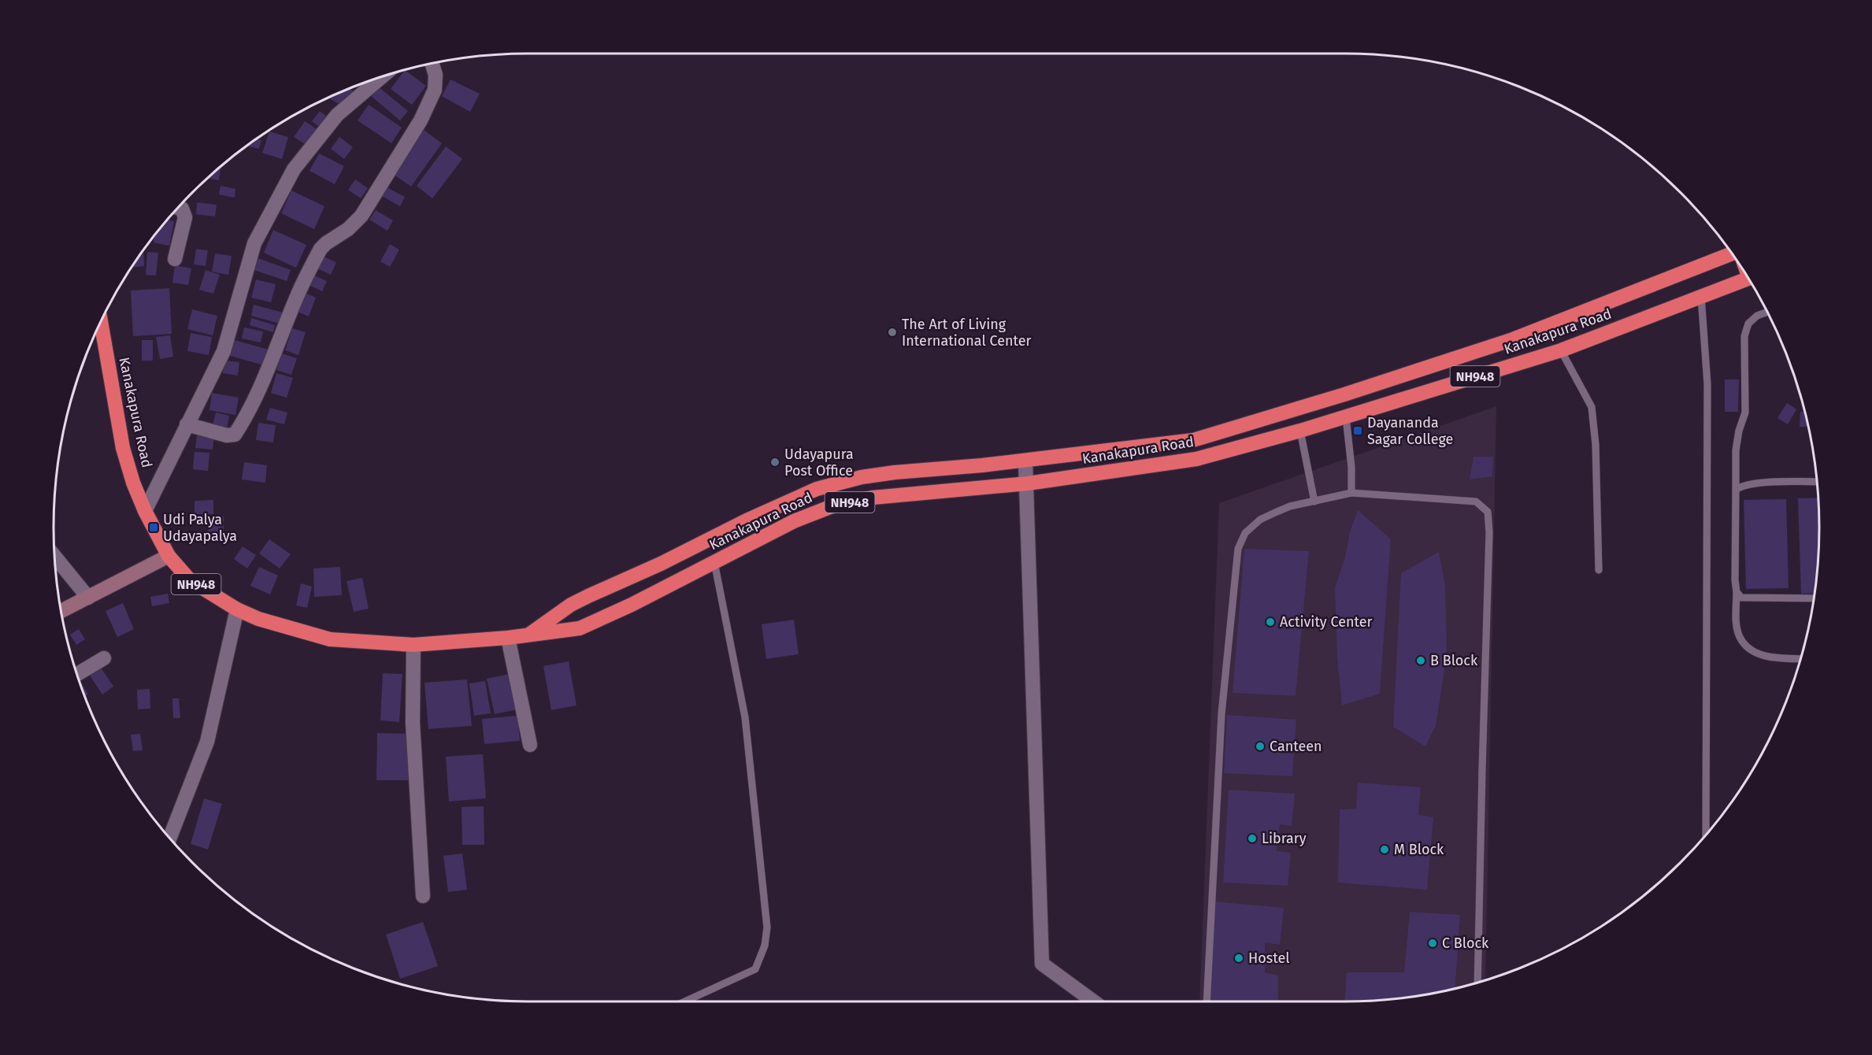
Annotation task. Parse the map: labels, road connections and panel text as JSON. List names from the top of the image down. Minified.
{"streets":{"highway":["Kanakapura Road","NH948"]},"places":{"other":["The Art of Living International Center","Udayapura Post Office","Activity Center","B Block","Canteen","Library","M Block","C Block","Hostel"],"transit":["Dayananda Sagar College","Udi Palya Udayapalya"]}}
